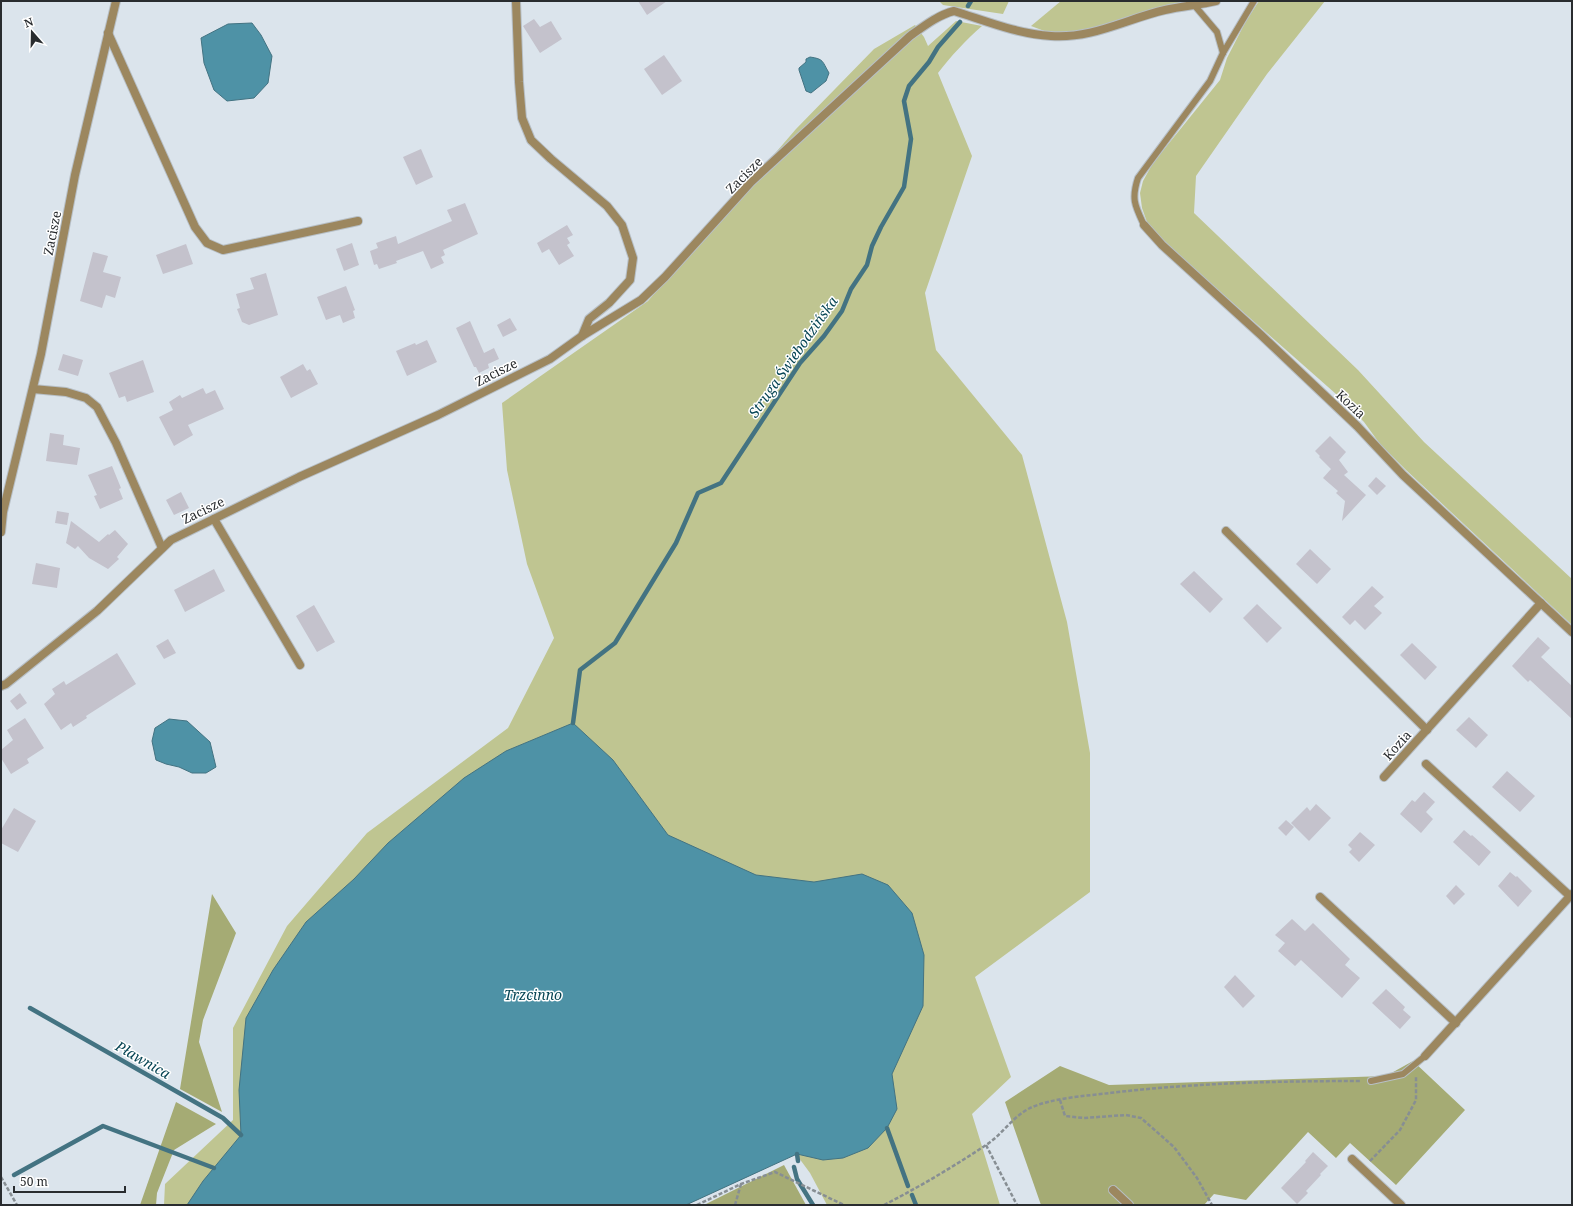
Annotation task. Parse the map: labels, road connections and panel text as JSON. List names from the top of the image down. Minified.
{"streets":{"street":["Zacisze","Kozia"]},"water":["Struga Świebodzińska","Trzcinno","Pławnica"],"scale_bar":"50 m","north":"top"}
